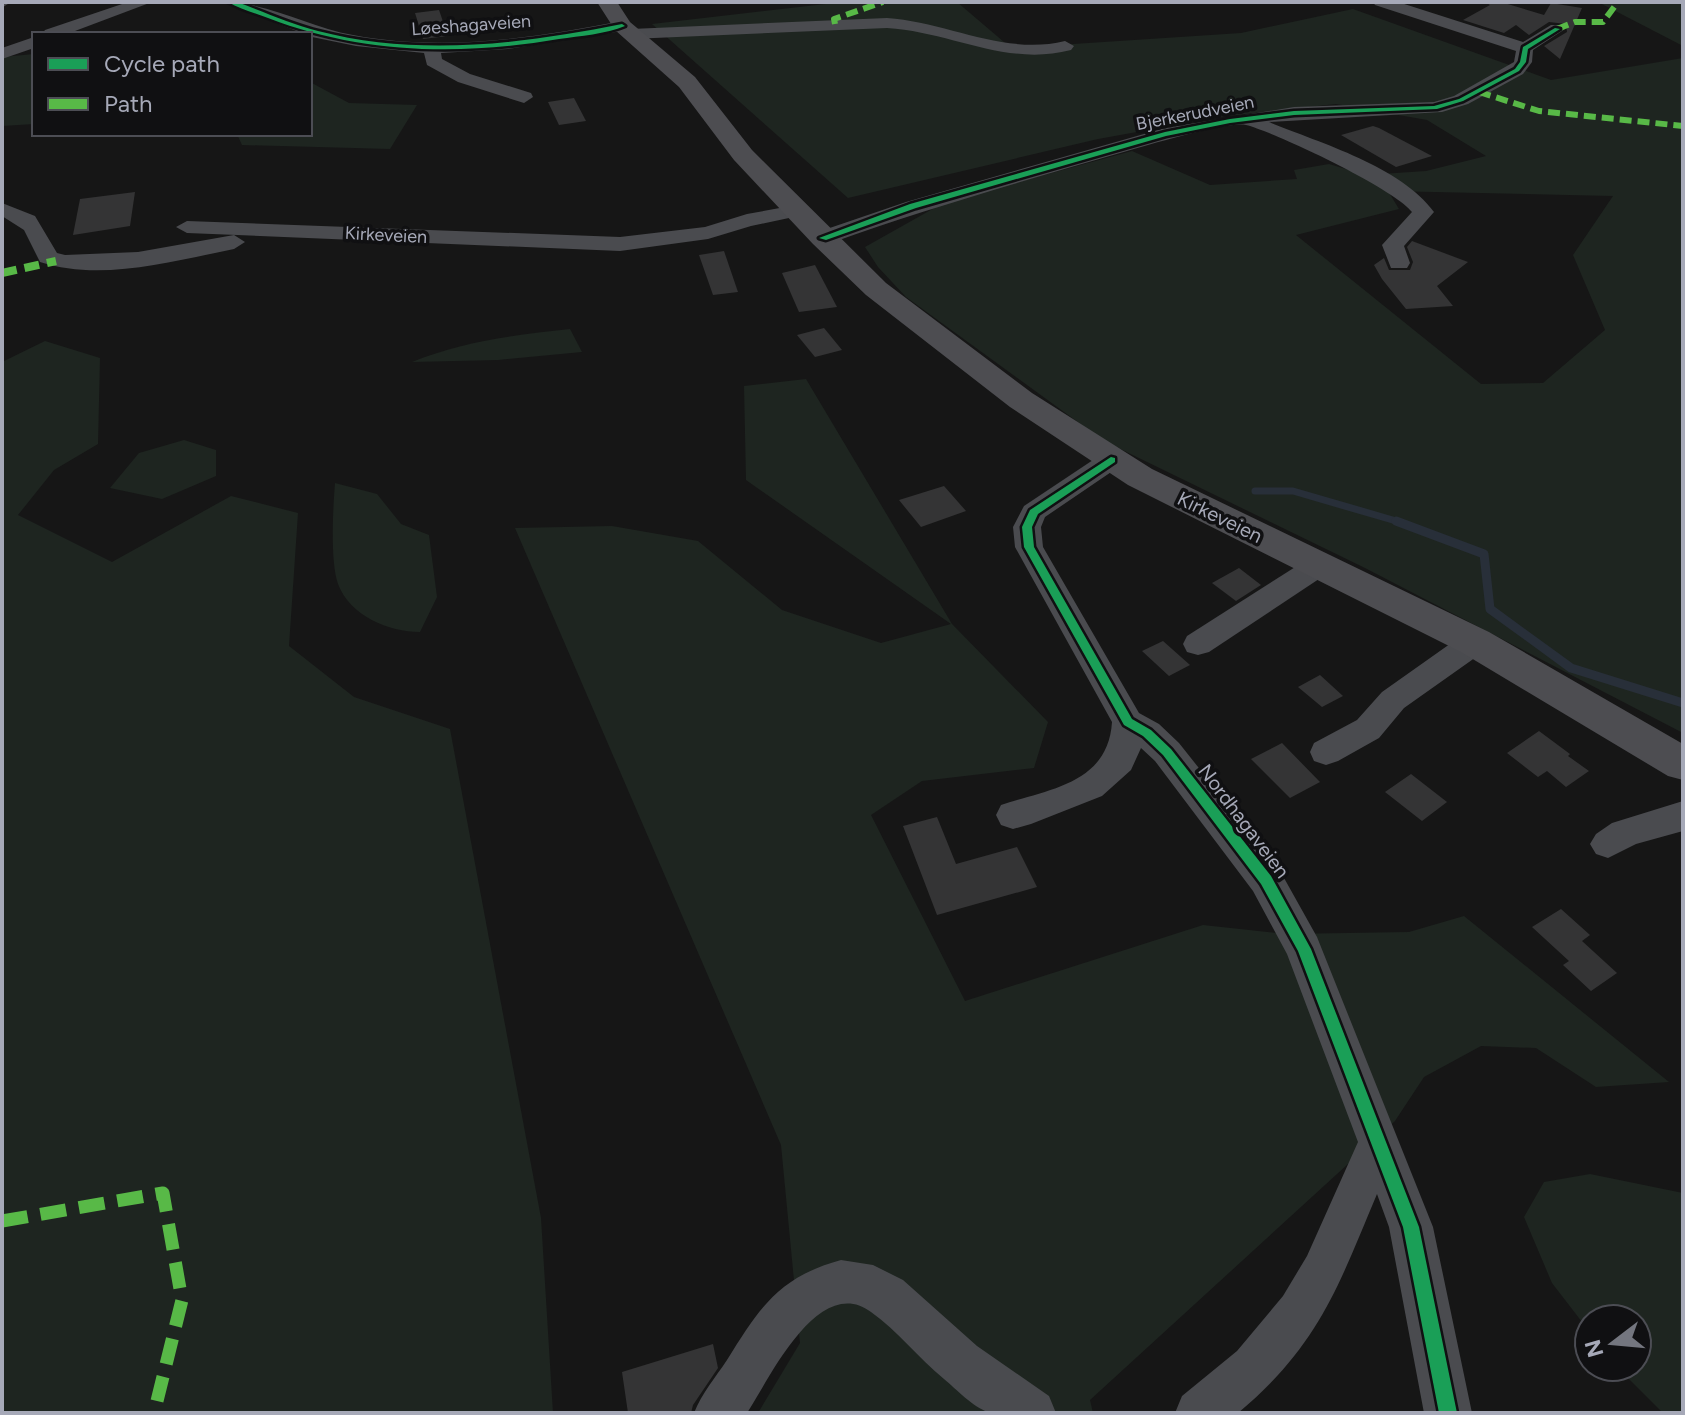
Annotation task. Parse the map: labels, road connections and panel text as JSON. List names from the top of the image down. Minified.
{"streets":{"main road":["Kirkeveien"],"street":["Løeshagaveien","Bjerkerudveien","Nordhagaveien"]},"crossings":[["Løeshagaveien","Kirkeveien"],["Bjerkerudveien","Kirkeveien"],["Kirkeveien","Nordhagaveien"]],"legend":["Cycle path","Path"],"north":"left"}
